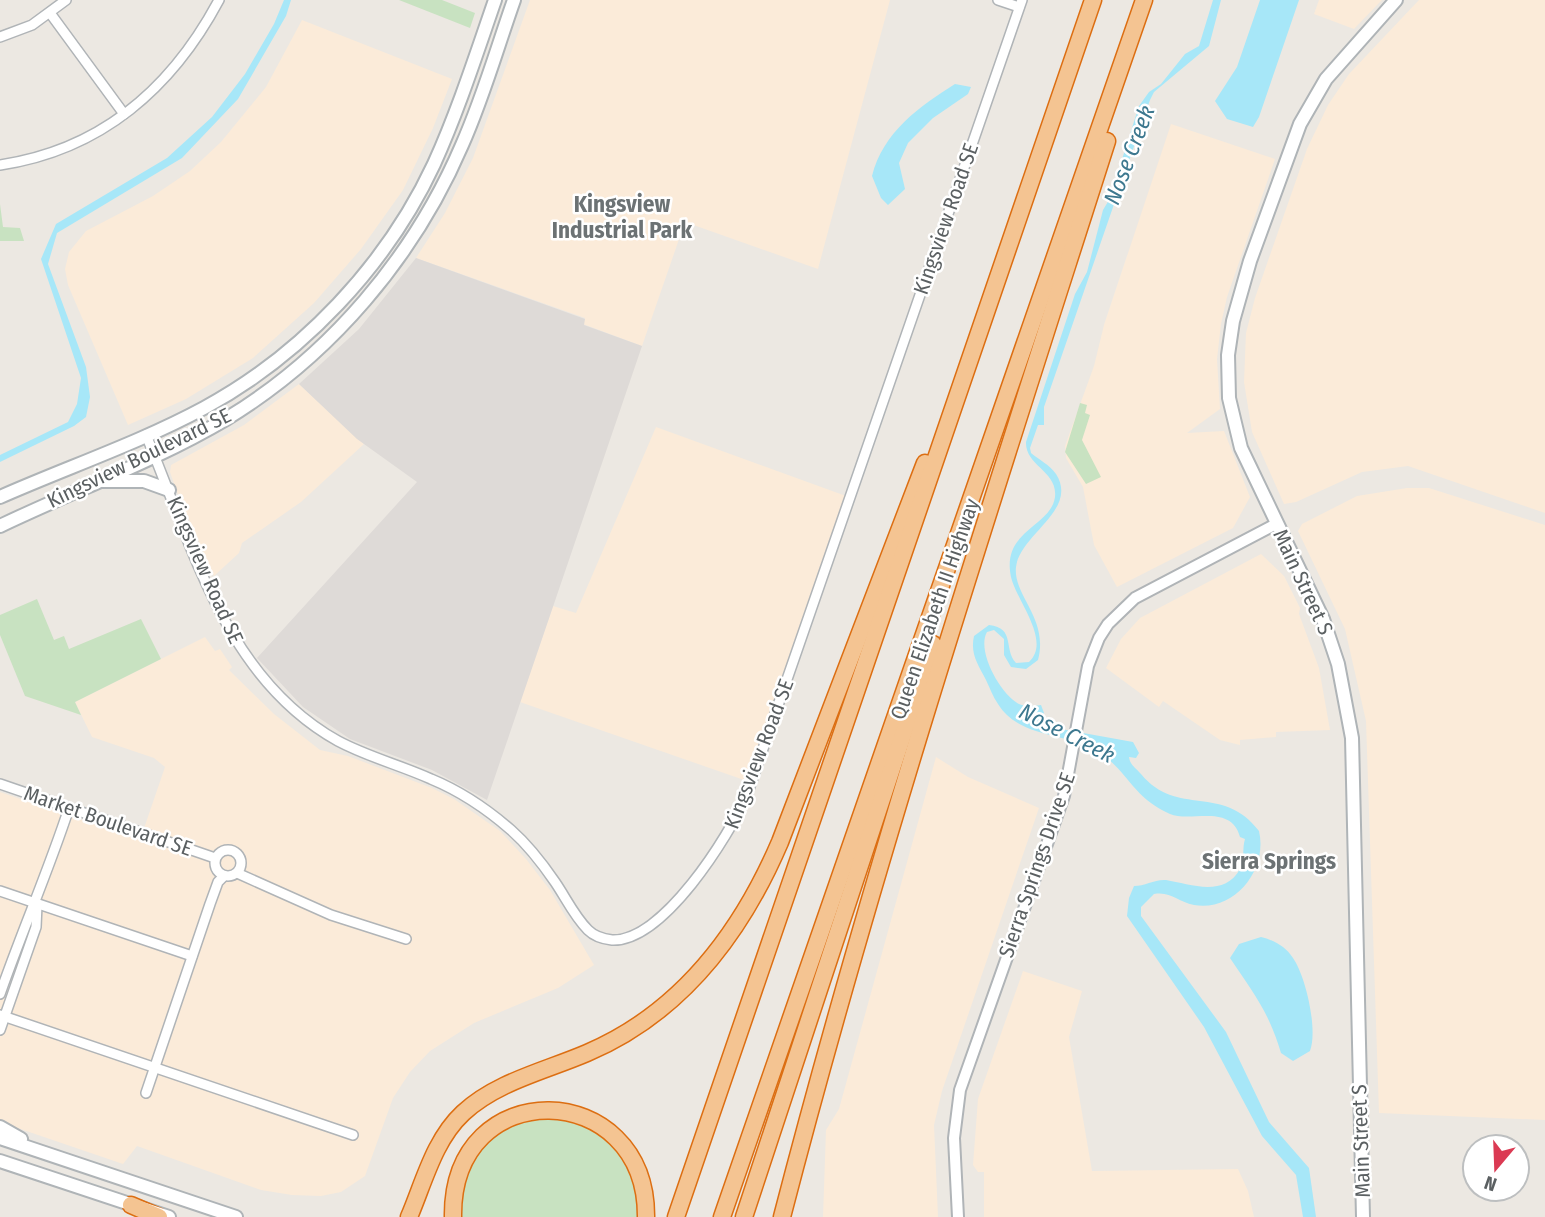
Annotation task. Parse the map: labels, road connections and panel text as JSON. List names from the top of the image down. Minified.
{"streets":{"highway":["Queen Elizabeth II Highway"],"main road":["Kingsview Boulevard SE","Main Street S"],"street":["Kingsview Road SE","Market Boulevard SE","Sierra Springs Drive SE"]},"crossings":[["Kingsview Road SE","Kingsview Boulevard SE"],["Main Street S","Sierra Springs Drive SE"]],"districts":["Kingsview Industrial Park","Sierra Springs"],"water":["Nose Creek"],"north":"bottom"}
